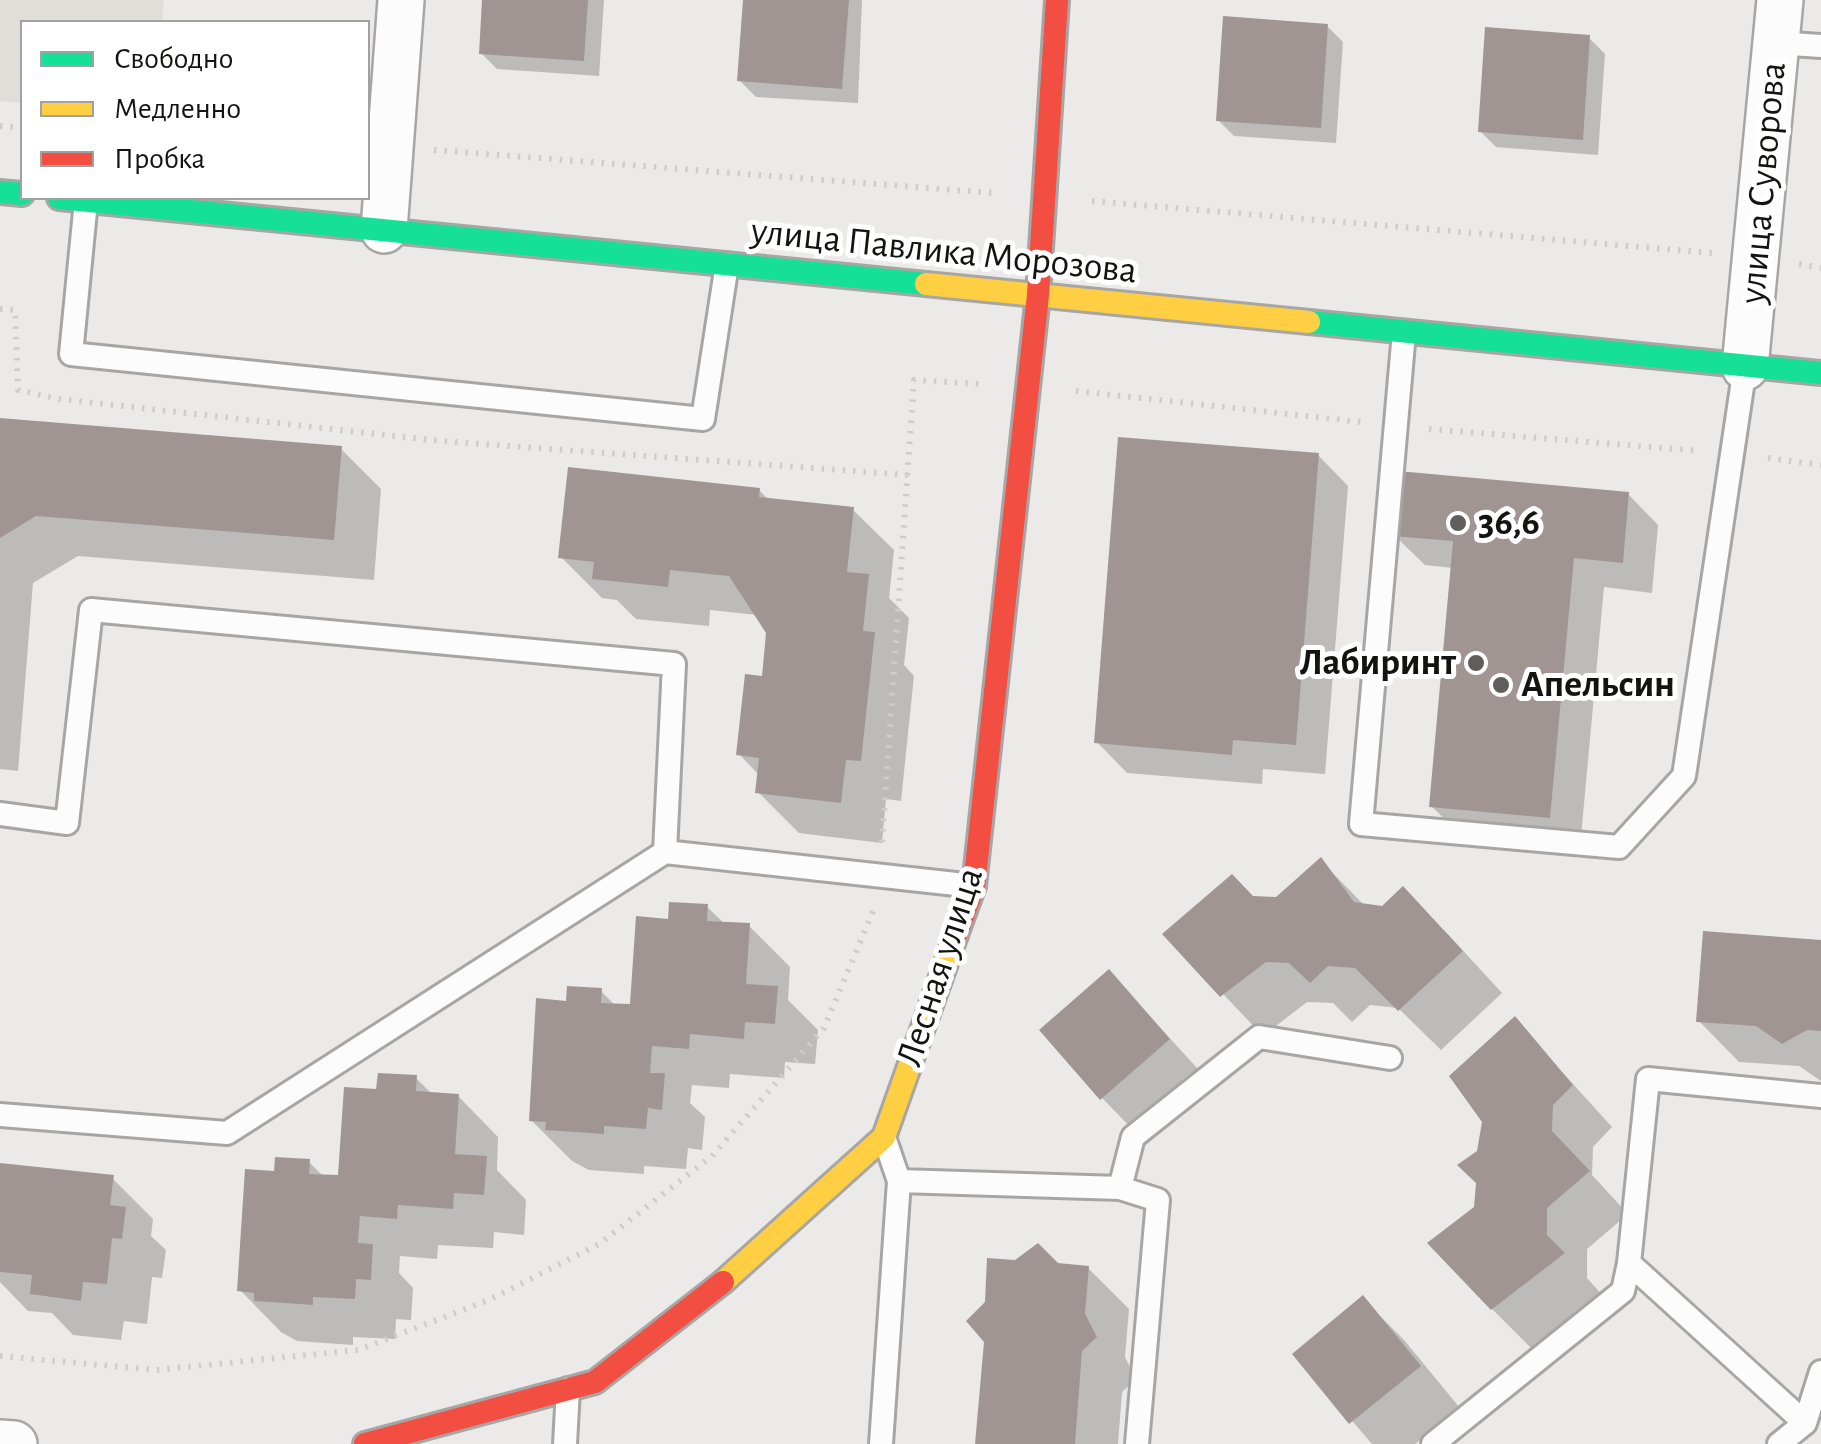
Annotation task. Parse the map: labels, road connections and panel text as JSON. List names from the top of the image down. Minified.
{"streets":{"street":["улица Суворова","улица Павлика Морозова","Лесная улица"]},"crossings":[["улица Суворова","улица Павлика Морозова"],["улица Павлика Морозова","Лесная улица"]],"places":["36,6","Лабиринт","Апельсин"],"legend":["Свободно","Медленно","Пробка"]}
